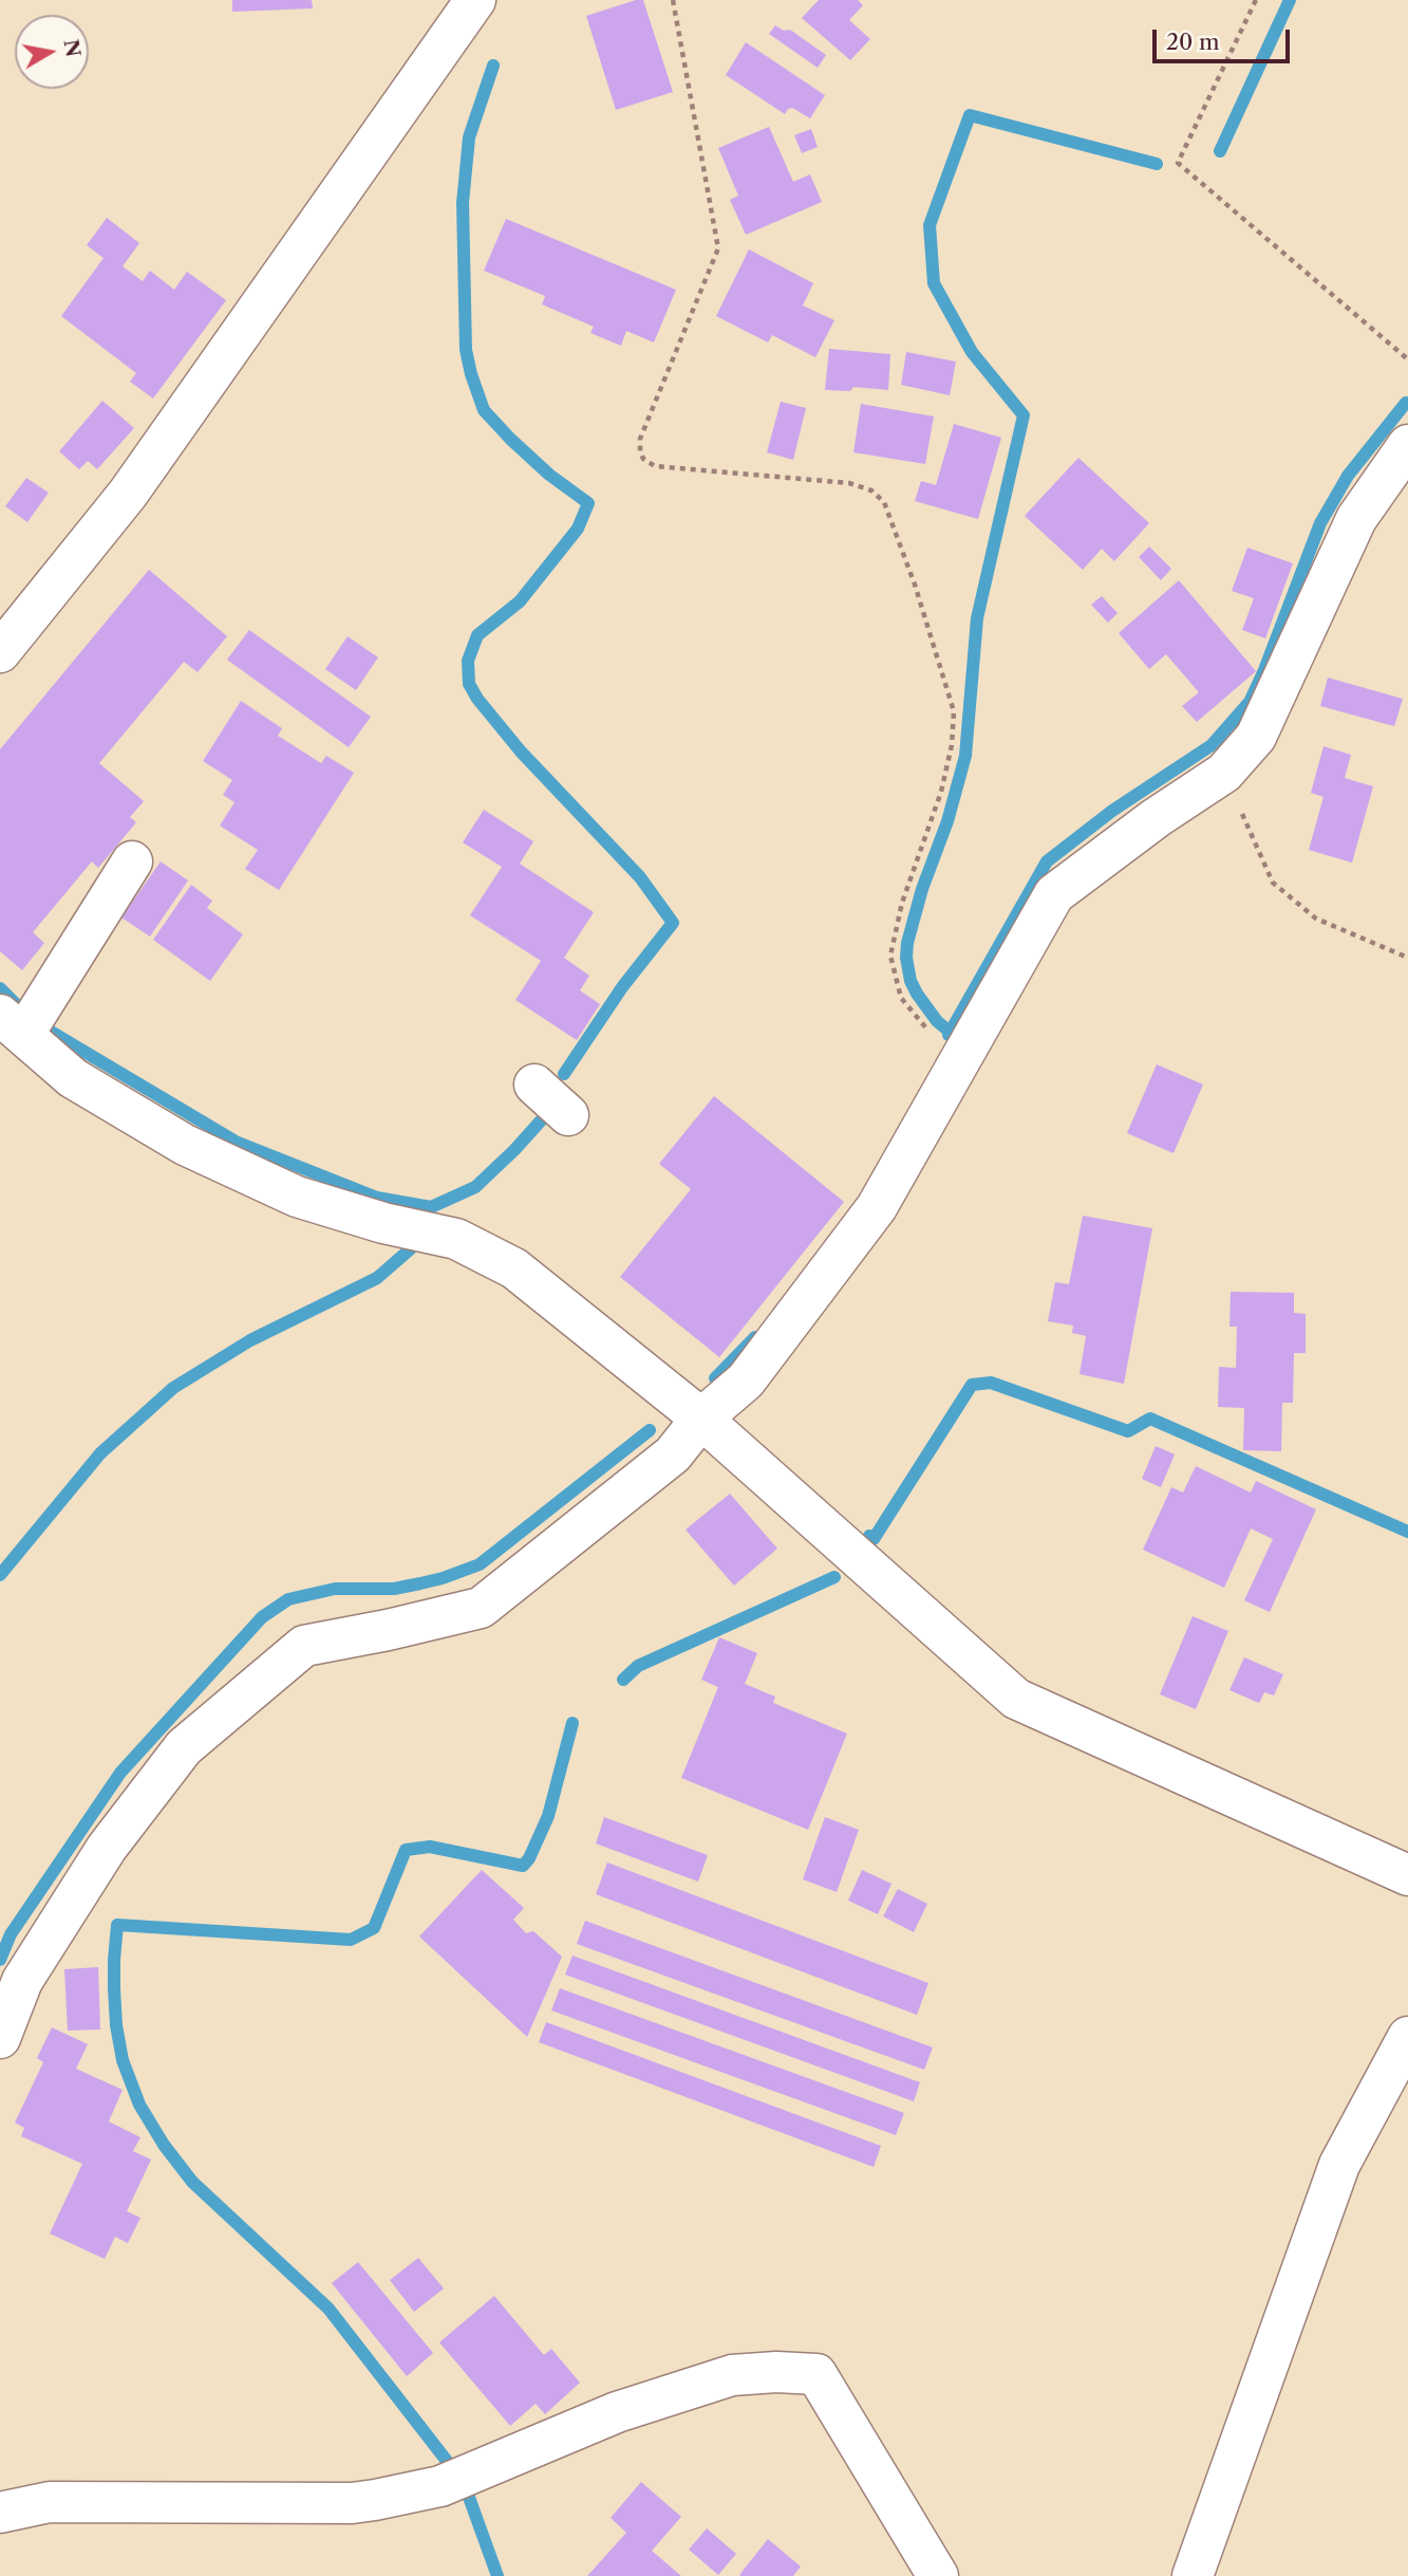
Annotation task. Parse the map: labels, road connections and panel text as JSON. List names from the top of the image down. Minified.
{"scale_bar":"20 m","north":"right"}
